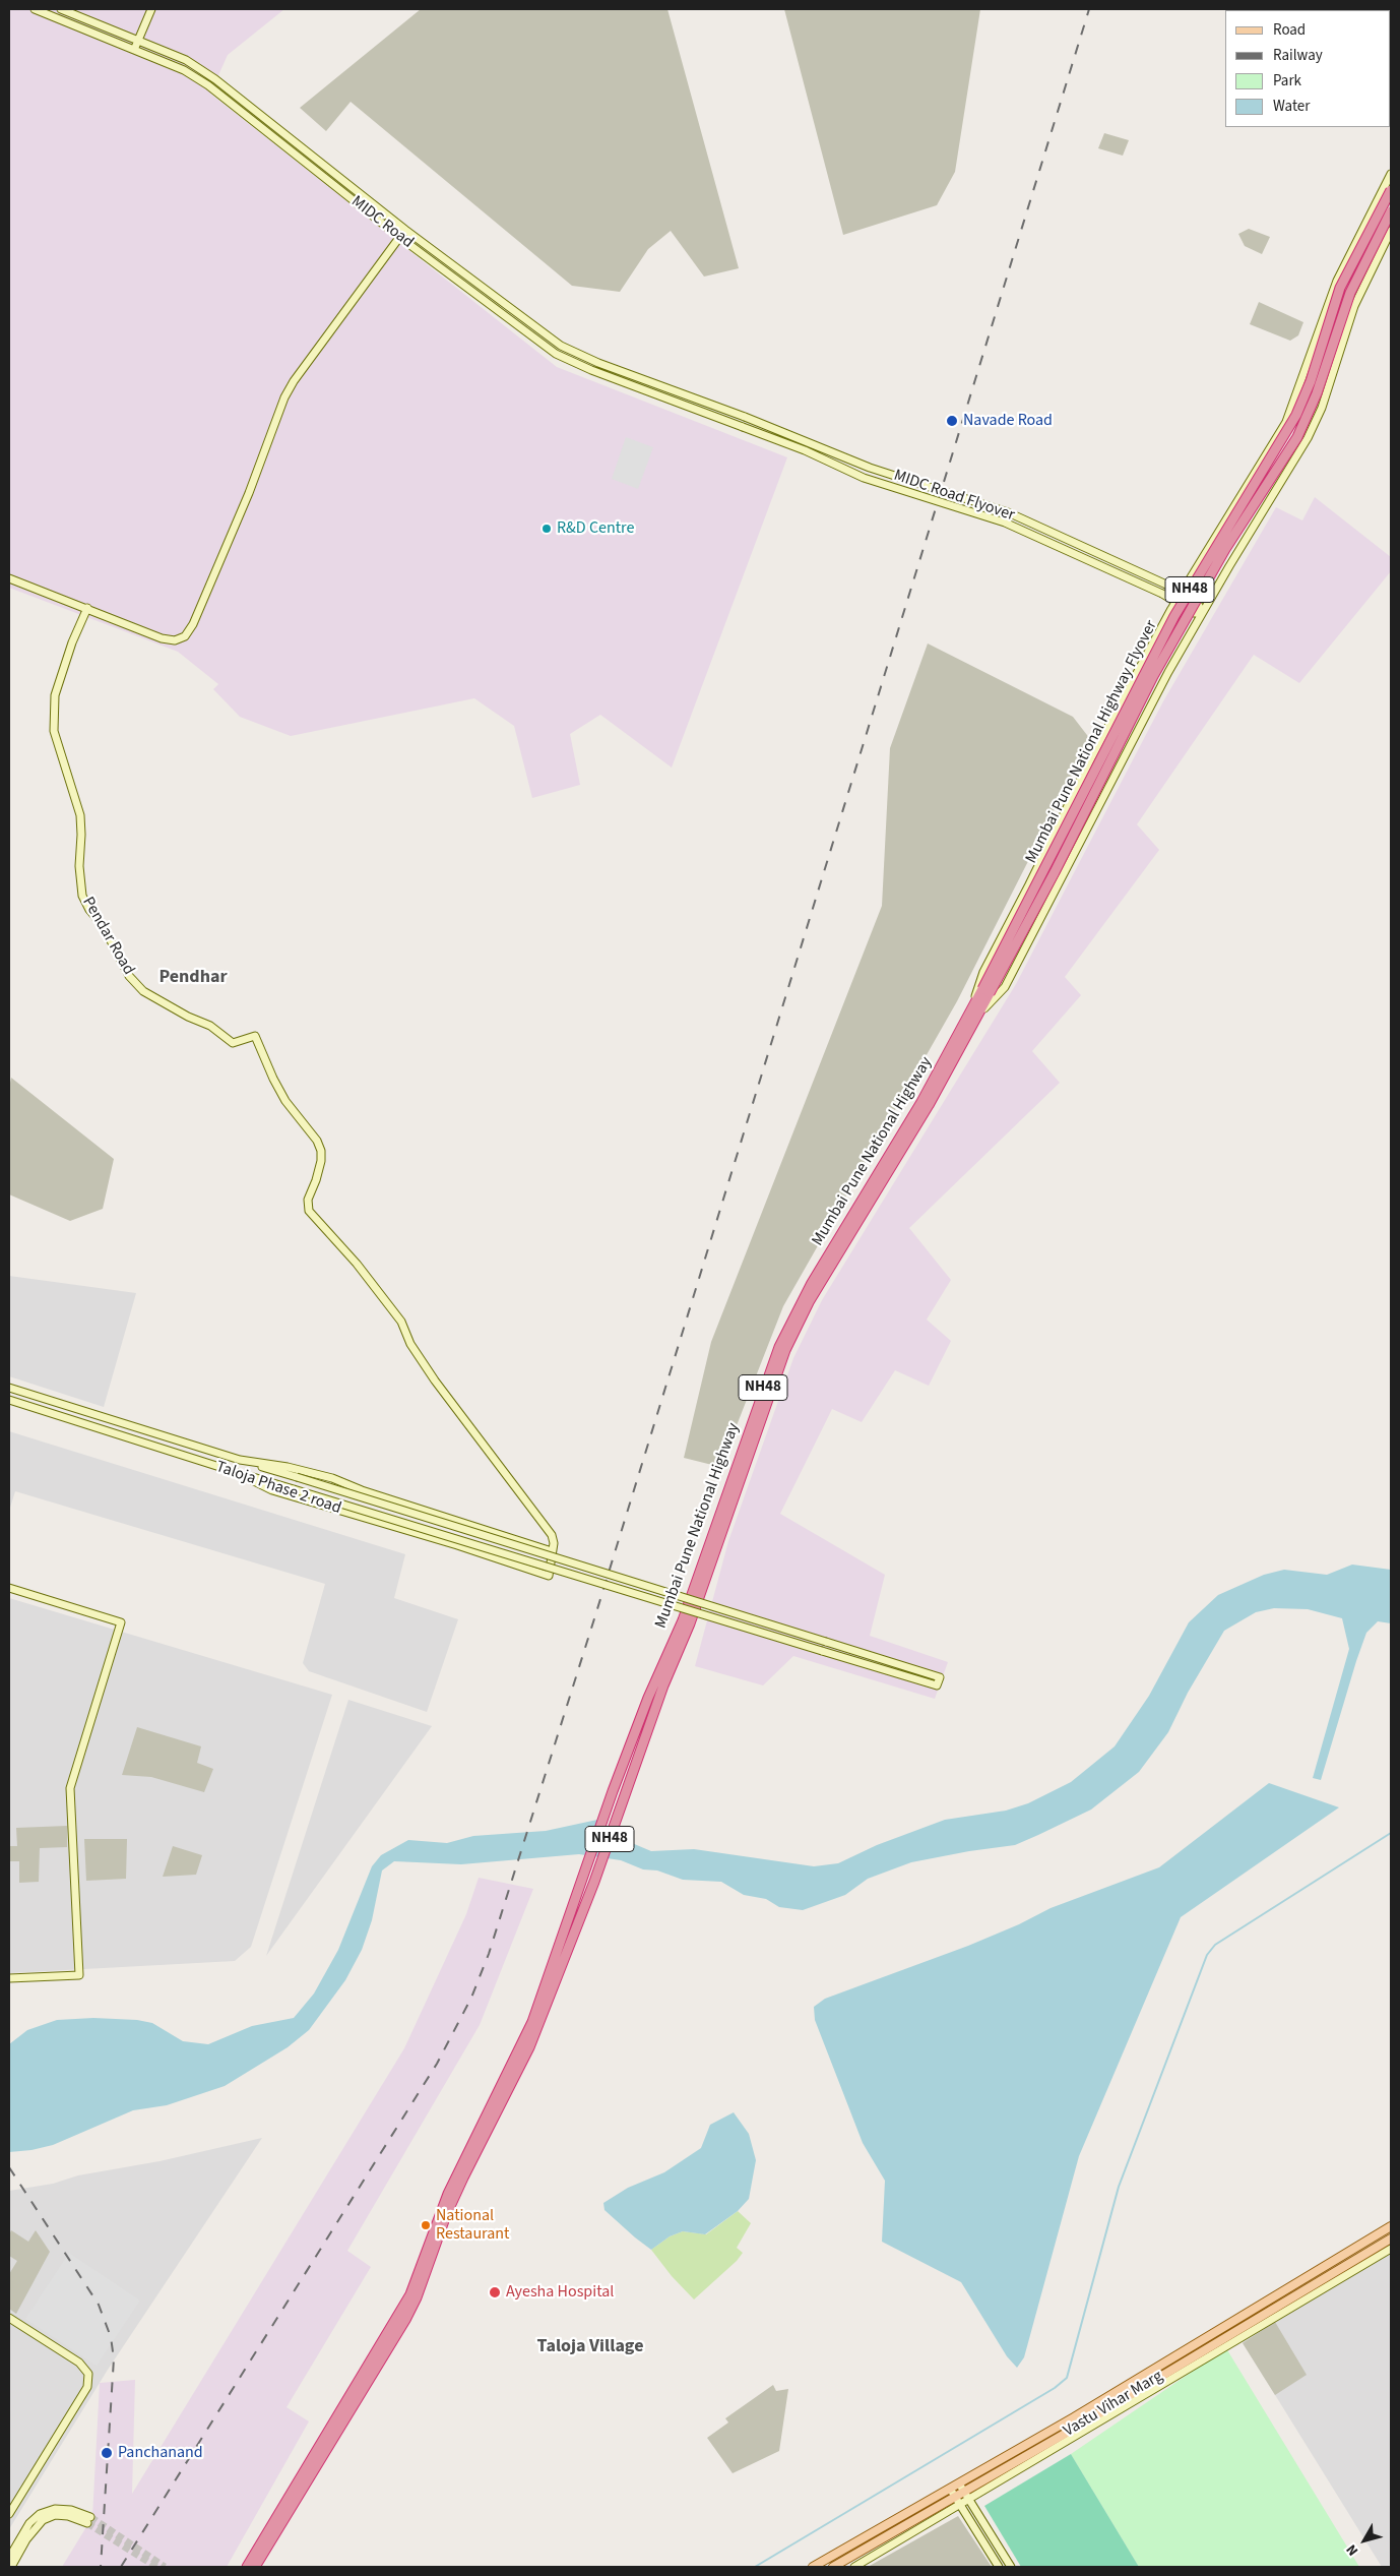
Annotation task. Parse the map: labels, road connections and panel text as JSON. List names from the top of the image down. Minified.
{"streets":{"highway":["NH48","Mumbai Pune National Highway Flyover","Mumbai Pune National Highway"],"main road":["Vastu Vihar Marg"],"street":["MIDC Road","MIDC Road Flyover","Pendar Road","Taloja Phase 2 road"]},"crossings":[["MIDC Road","MIDC Road Flyover"],["Mumbai Pune National Highway Flyover","Mumbai Pune National Highway"],["Pendar Road","Taloja Phase 2 road"]],"districts":["Pendhar","Taloja Village"],"places":["Navade Road","R&D Centre","National Restaurant","Ayesha Hospital","Panchanand"],"legend":["Road","Railway","Park","Water"],"north":"bottom left"}
